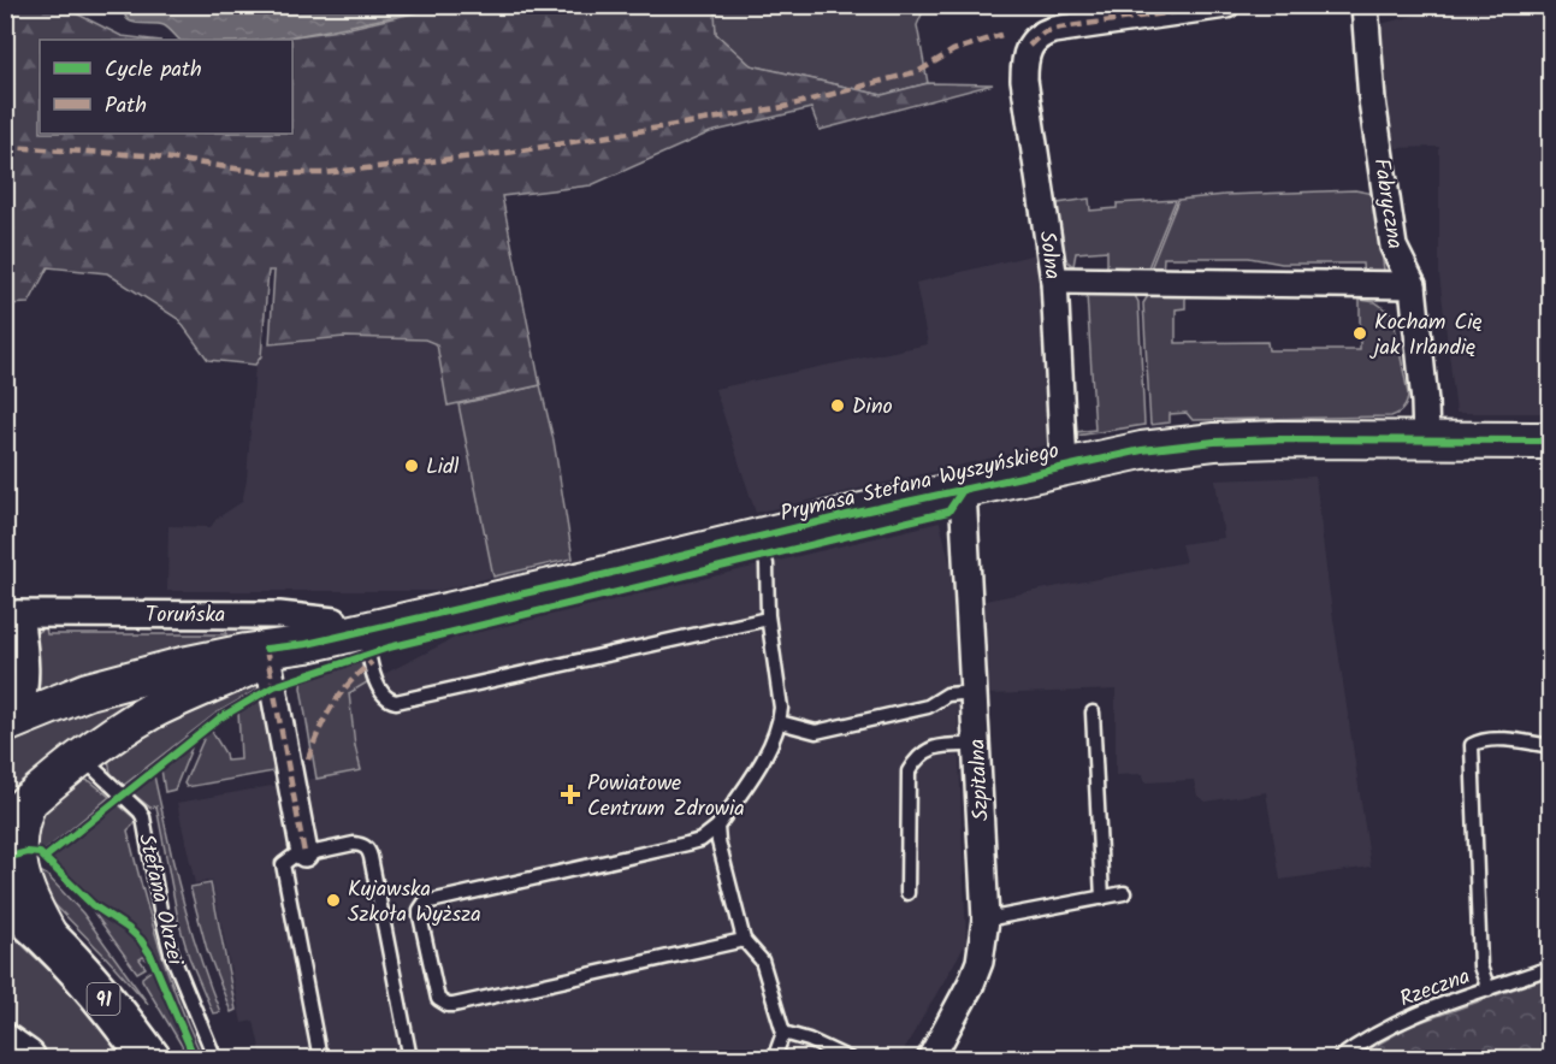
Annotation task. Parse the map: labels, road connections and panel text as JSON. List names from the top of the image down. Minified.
{"streets":{"main road":["Prymasa Stefana Wyszyńskiego","91"],"street":["Fabryczna","Solna","Toruńska","Szpitalna"],"lane":["Stefana Okrzei","Rzeczna"]},"crossings":[["Fabryczna","Prymasa Stefana Wyszyńskiego"],["Solna","Prymasa Stefana Wyszyńskiego"],["Prymasa Stefana Wyszyńskiego","Toruńska"],["Prymasa Stefana Wyszyńskiego","Szpitalna"],["Prymasa Stefana Wyszyńskiego","Stefana Okrzei"],["Prymasa Stefana Wyszyńskiego","91"]],"places":{"other":["Kocham Cię jak Irlandię","Dino","Lidl","Kujawska Szkoła Wyższa"],"health":["Powiatowe Centrum Zdrowia"]},"legend":["Cycle path","Path"]}
